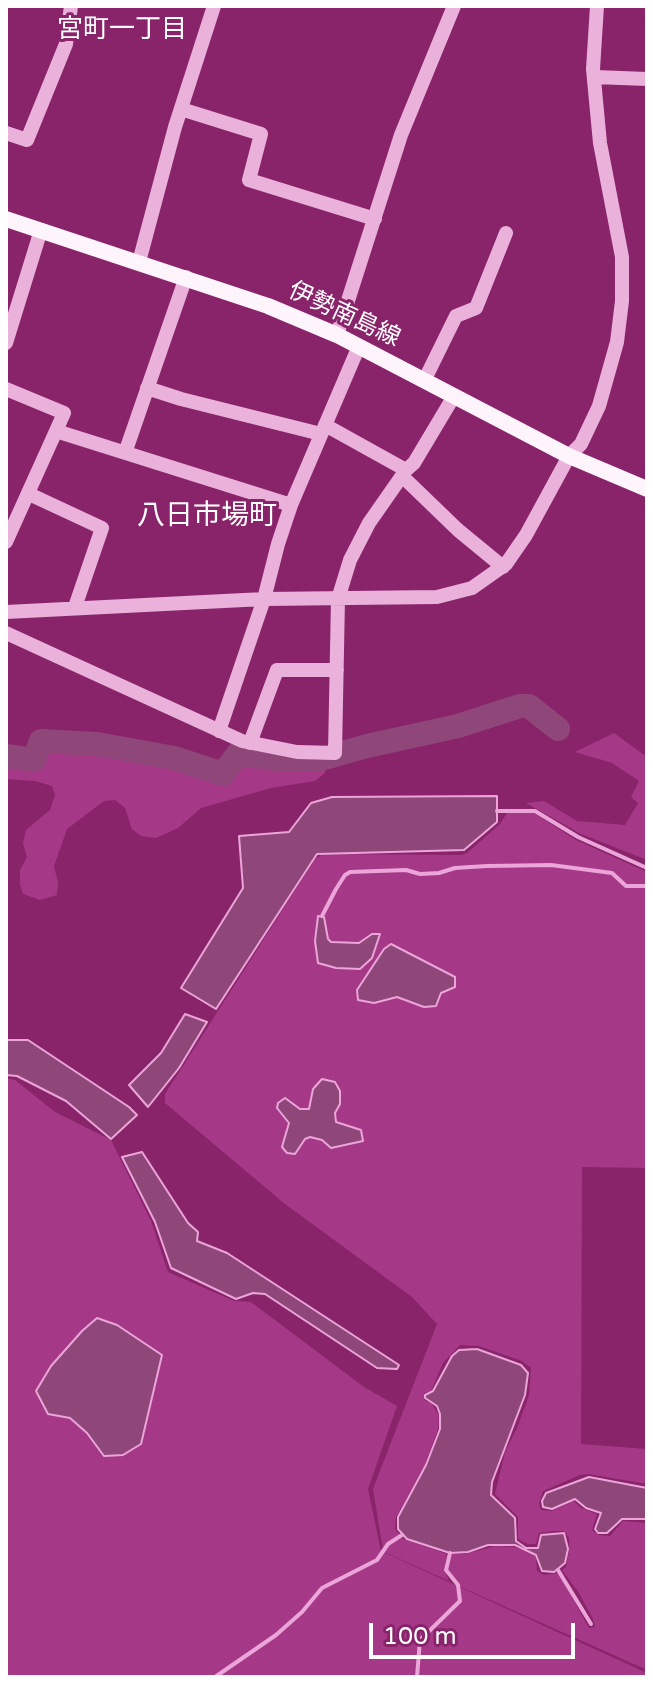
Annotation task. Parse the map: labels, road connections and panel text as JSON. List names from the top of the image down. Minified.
{"streets":{"main road":["伊勢南島線"]},"districts":["宮町一丁目","八日市場町"],"scale_bar":"100 m"}
